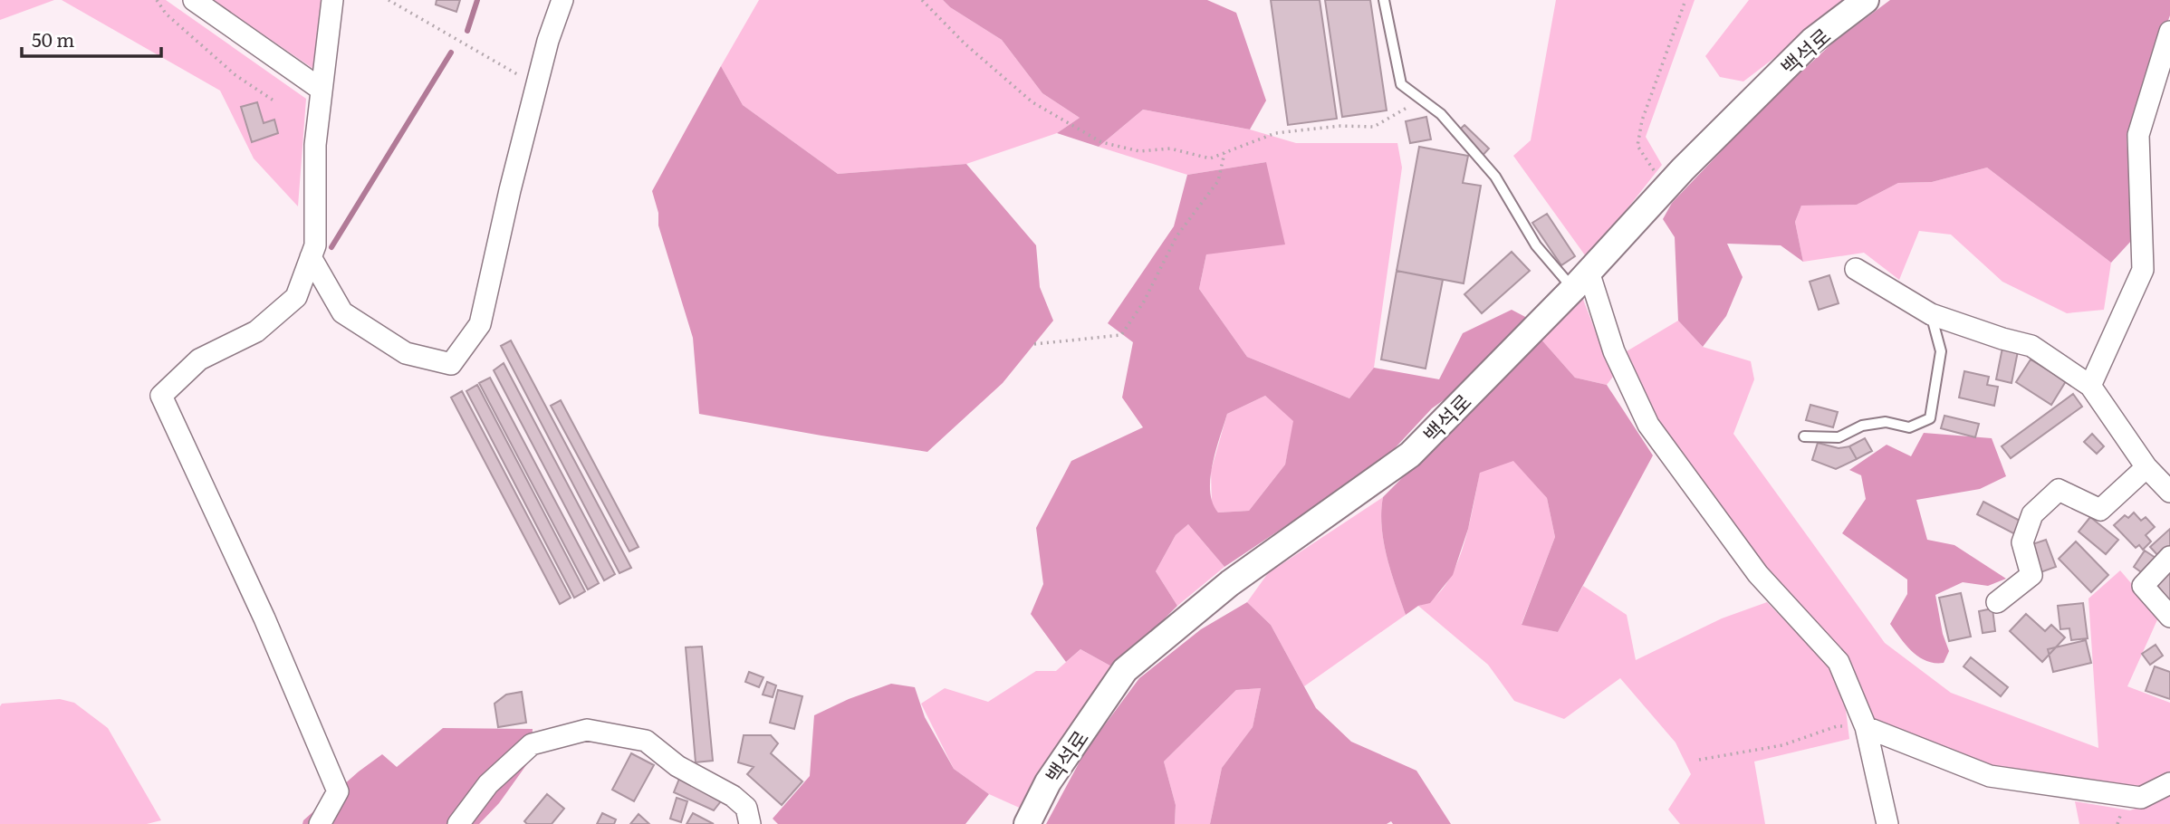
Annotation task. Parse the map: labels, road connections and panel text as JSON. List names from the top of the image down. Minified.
{"streets":{"street":["백석로"]},"scale_bar":"50 m"}
